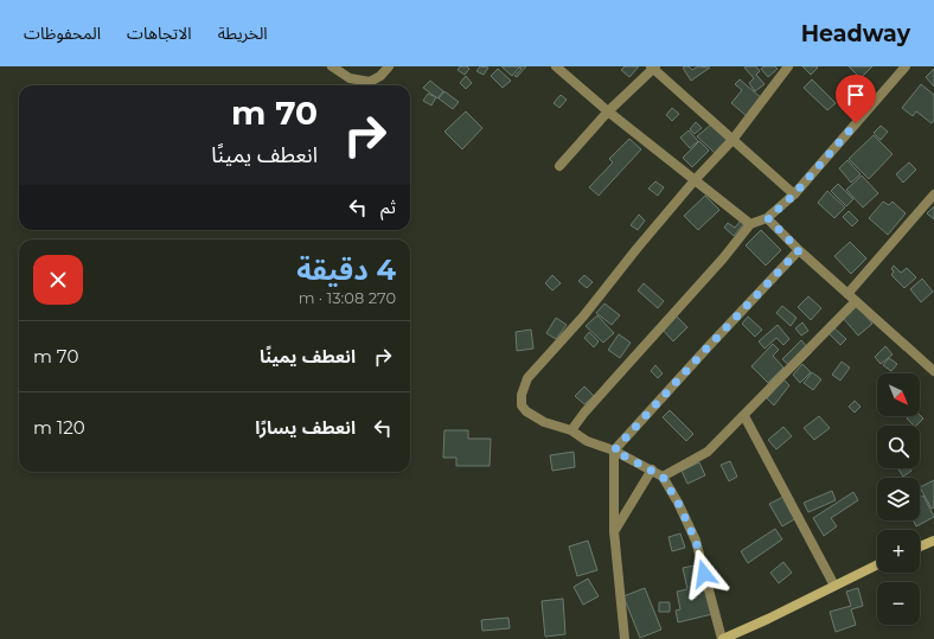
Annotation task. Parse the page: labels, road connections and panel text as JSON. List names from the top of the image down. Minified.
{"north":"bottom right","page":{"header":"Headway","nav":["الخريطة","الاتجاهات","المحفوظات"],"turn":["70 m","انعطف يمينًا"],"then":"ثم","heading":["4 دقيقة","270 m · 13:08"],"list":[{"name":"انعطف يمينًا","value":"70 m"},{"name":"انعطف يسارًا","value":"120 m"}],"map_buttons":["+","−"]}}
